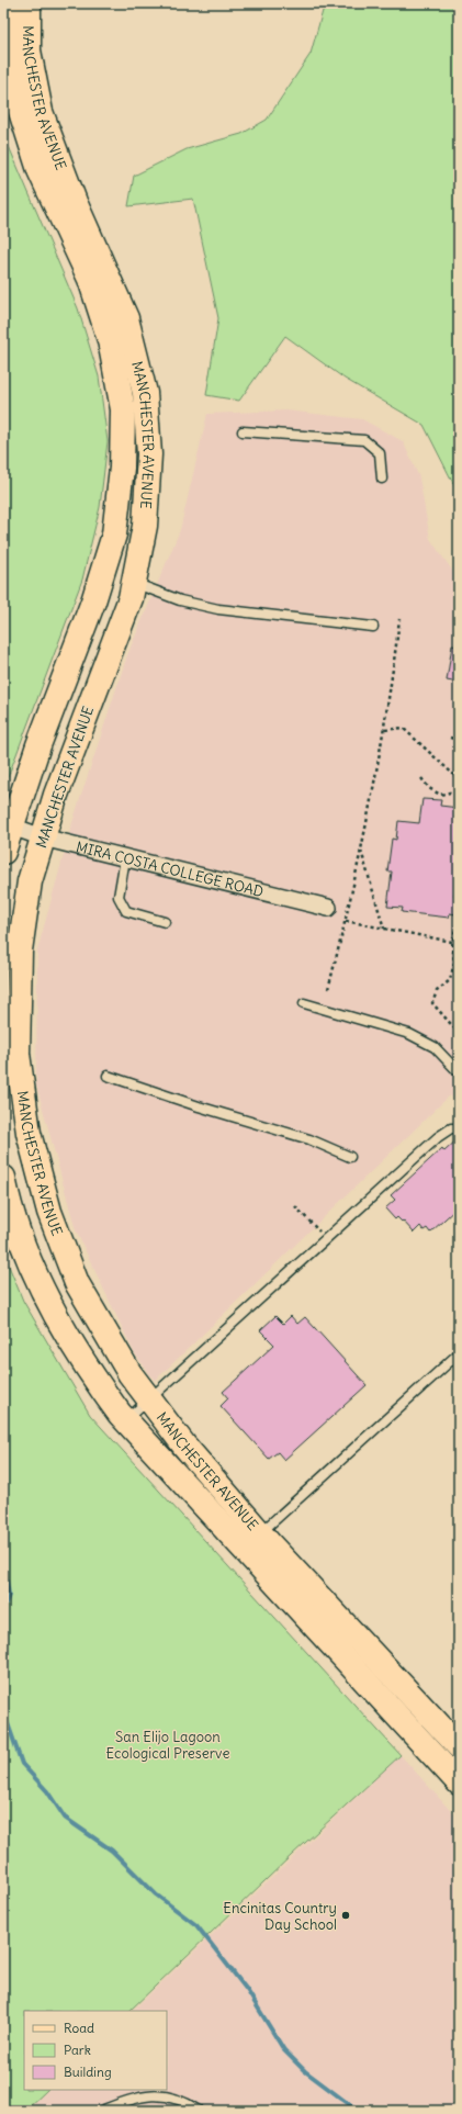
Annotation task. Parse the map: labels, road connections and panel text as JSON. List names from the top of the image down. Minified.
{"streets":{"main road":["MANCHESTER AVENUE"],"street":["MIRA COSTA COLLEGE ROAD"]},"crossings":[["MANCHESTER AVENUE","MIRA COSTA COLLEGE ROAD"]],"parks":["San Elijo Lagoon Ecological Preserve"],"places":["Encinitas Country Day School"],"legend":["Road","Park","Building"]}
